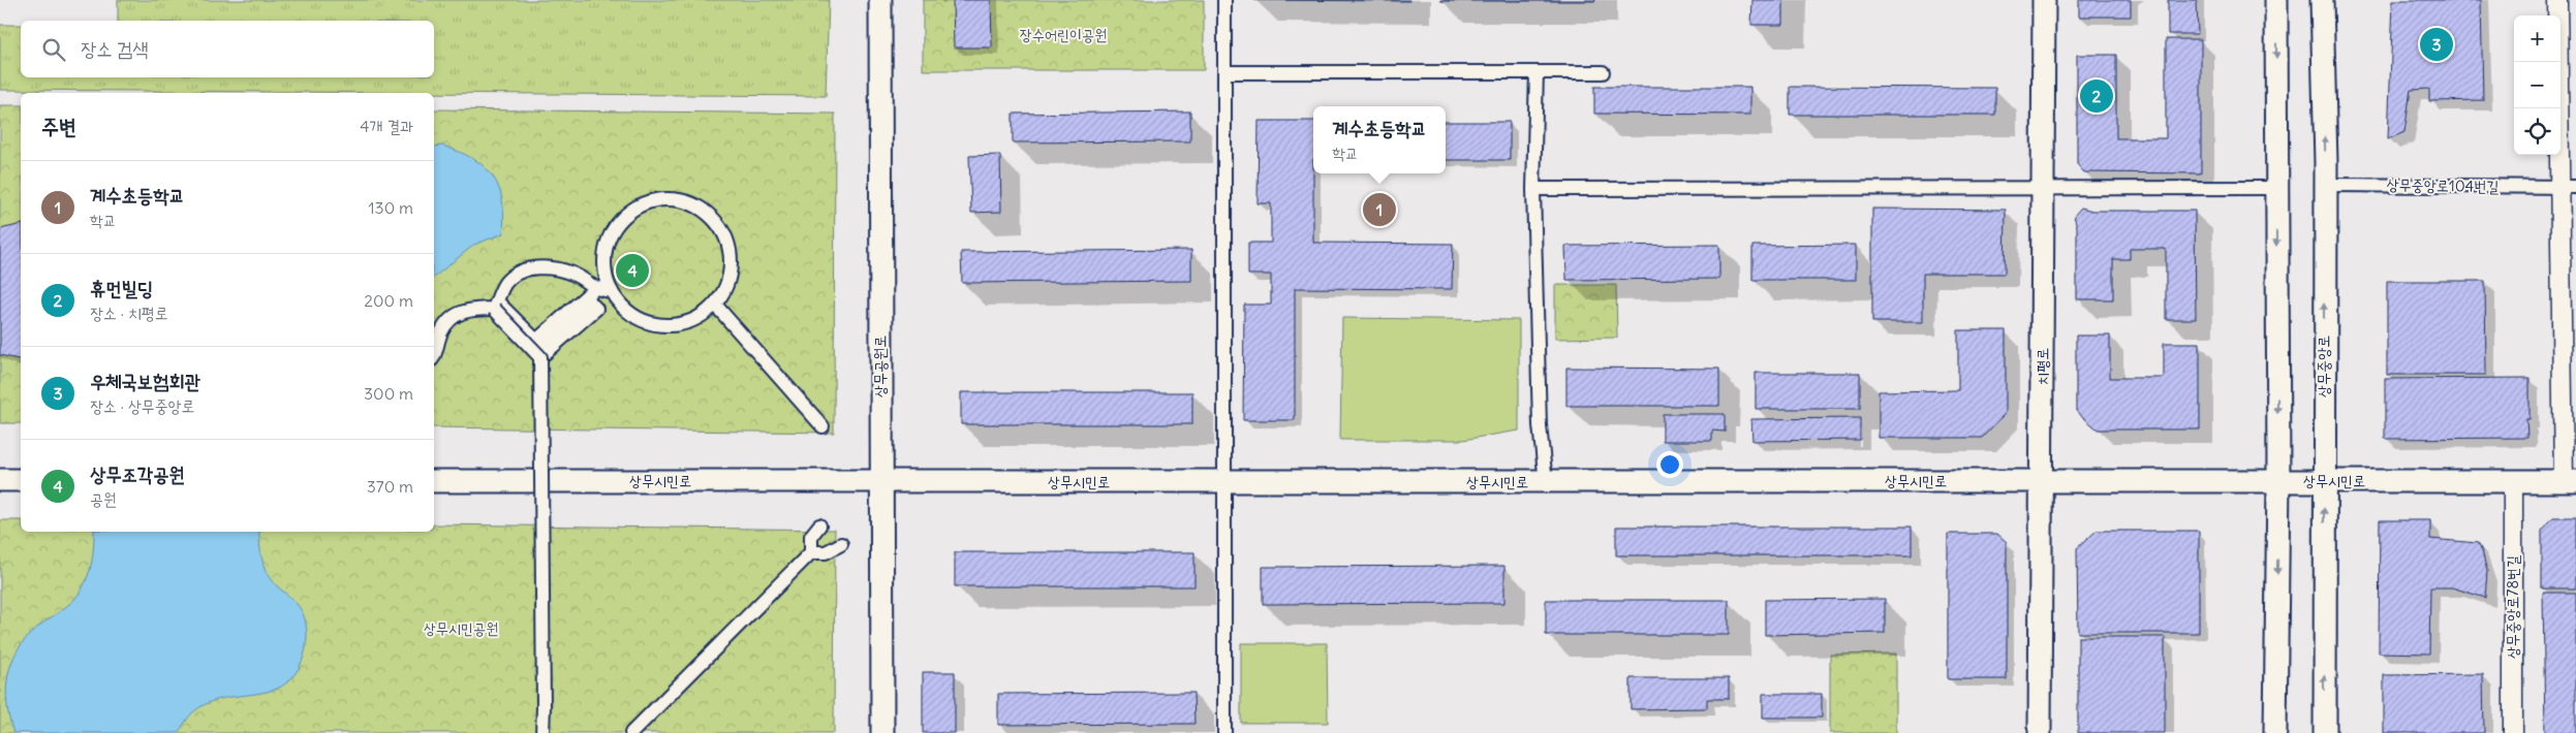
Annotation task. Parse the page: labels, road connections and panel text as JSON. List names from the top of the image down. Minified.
{"streets":{"street":["상무중앙로104번길","상무공원로","치평로","상무중앙로","상무시민로","상무중앙로78번길"]},"crossings":[["상무중앙로104번길","상무중앙로"],["상무중앙로104번길","상무시민로"],["상무공원로","상무시민로"],["치평로","상무시민로"],["상무중앙로","상무시민로"],["상무시민로","상무중앙로78번길"]],"parks":["장수어린이공원","상무시민공원"],"page":{"map_buttons":["+","−"],"search":"장소 검색","pins":["3","2","1","4"],"heading":["주변","4개 결과"],"popup":["계수초등학교","학교"],"list":[{"mark":"1","name":"계수초등학교","note":"학교","value":"130 m"},{"mark":"2","name":"휴먼빌딩","note":"장소 · 치평로","value":"200 m"},{"mark":"3","name":"우체국보험회관","note":"장소 · 상무중앙로","value":"300 m"},{"mark":"4","name":"상무조각공원","note":"공원","value":"370 m"}]}}
